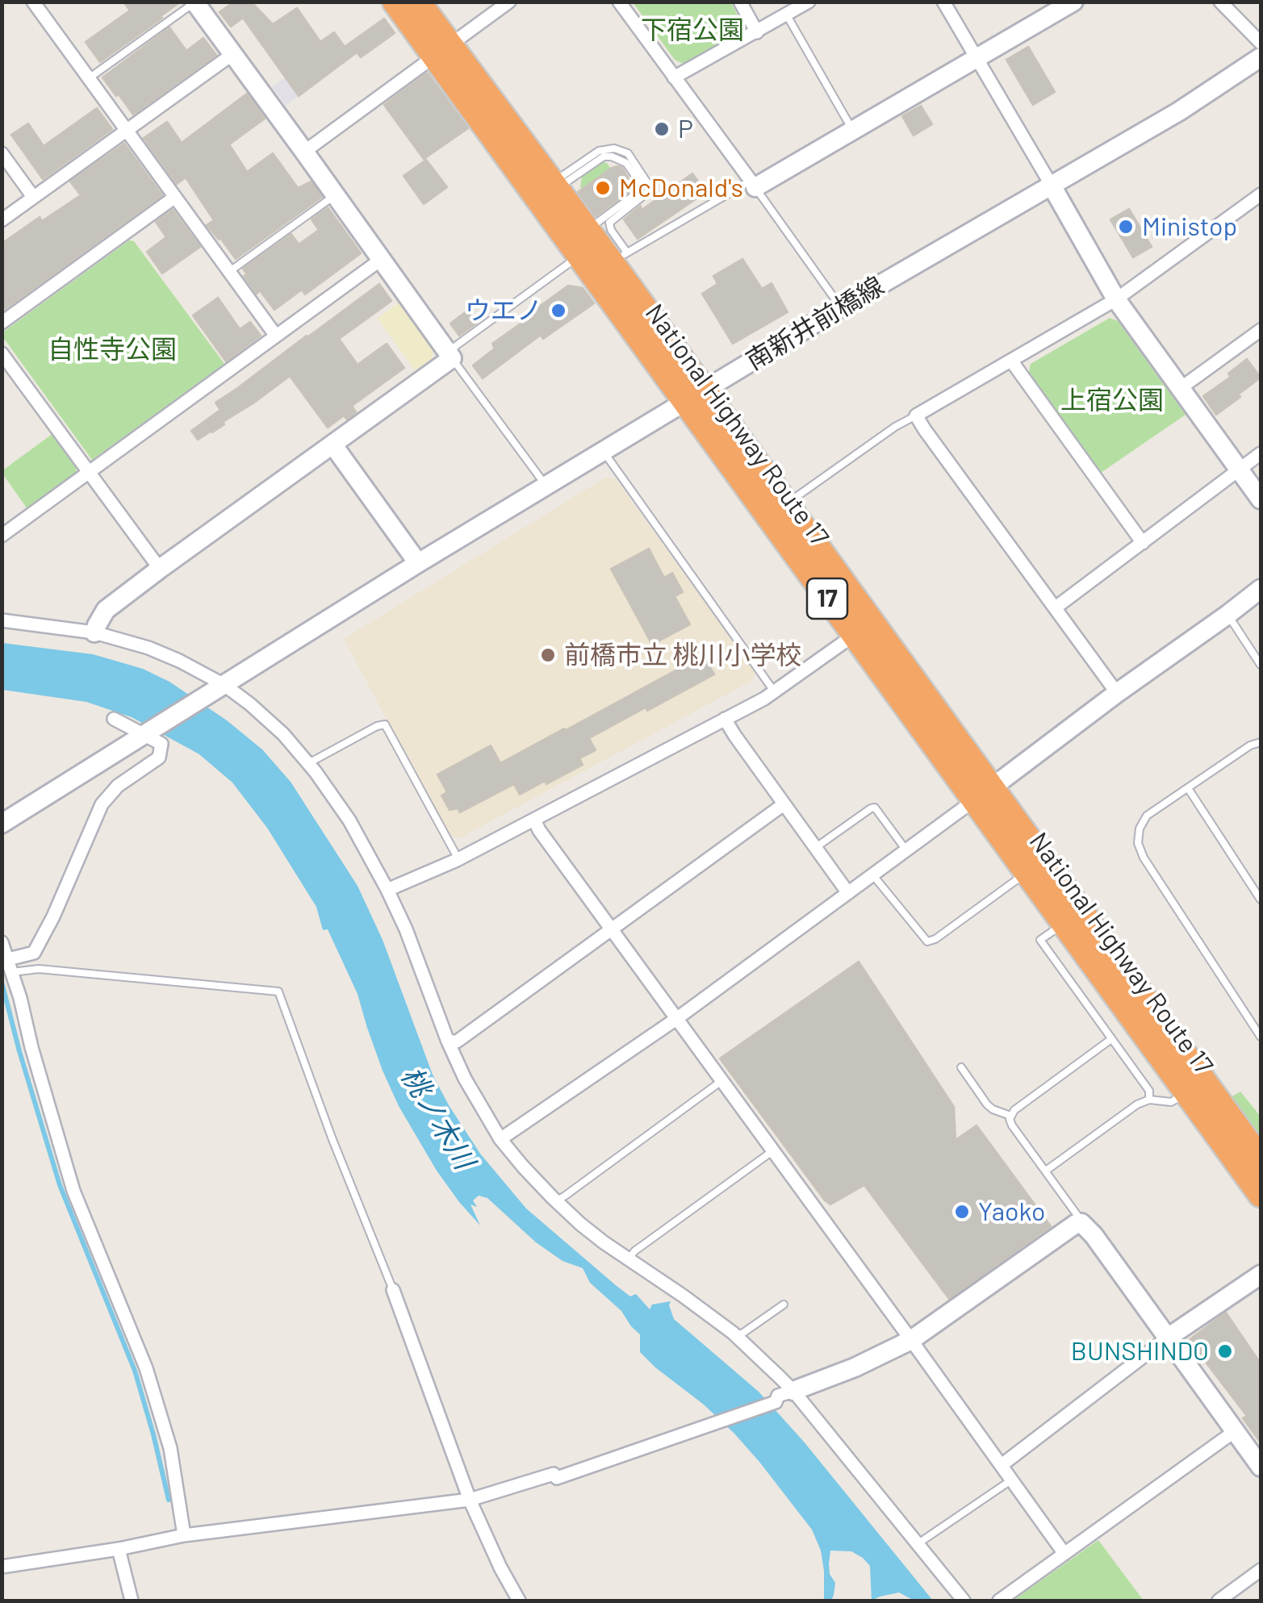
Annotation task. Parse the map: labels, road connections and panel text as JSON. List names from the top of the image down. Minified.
{"streets":{"highway":["National Highway Route 17","17"],"street":["南新井前橋線"]},"crossings":[["南新井前橋線","National Highway Route 17"]],"water":["桃ノ木川"],"parks":["下宿公園","自性寺公園","上宿公園"],"places":["P","McDonald's","Ministop","ウエノ","前橋市立 桃川小学校","Yaoko","BUNSHINDO"]}
